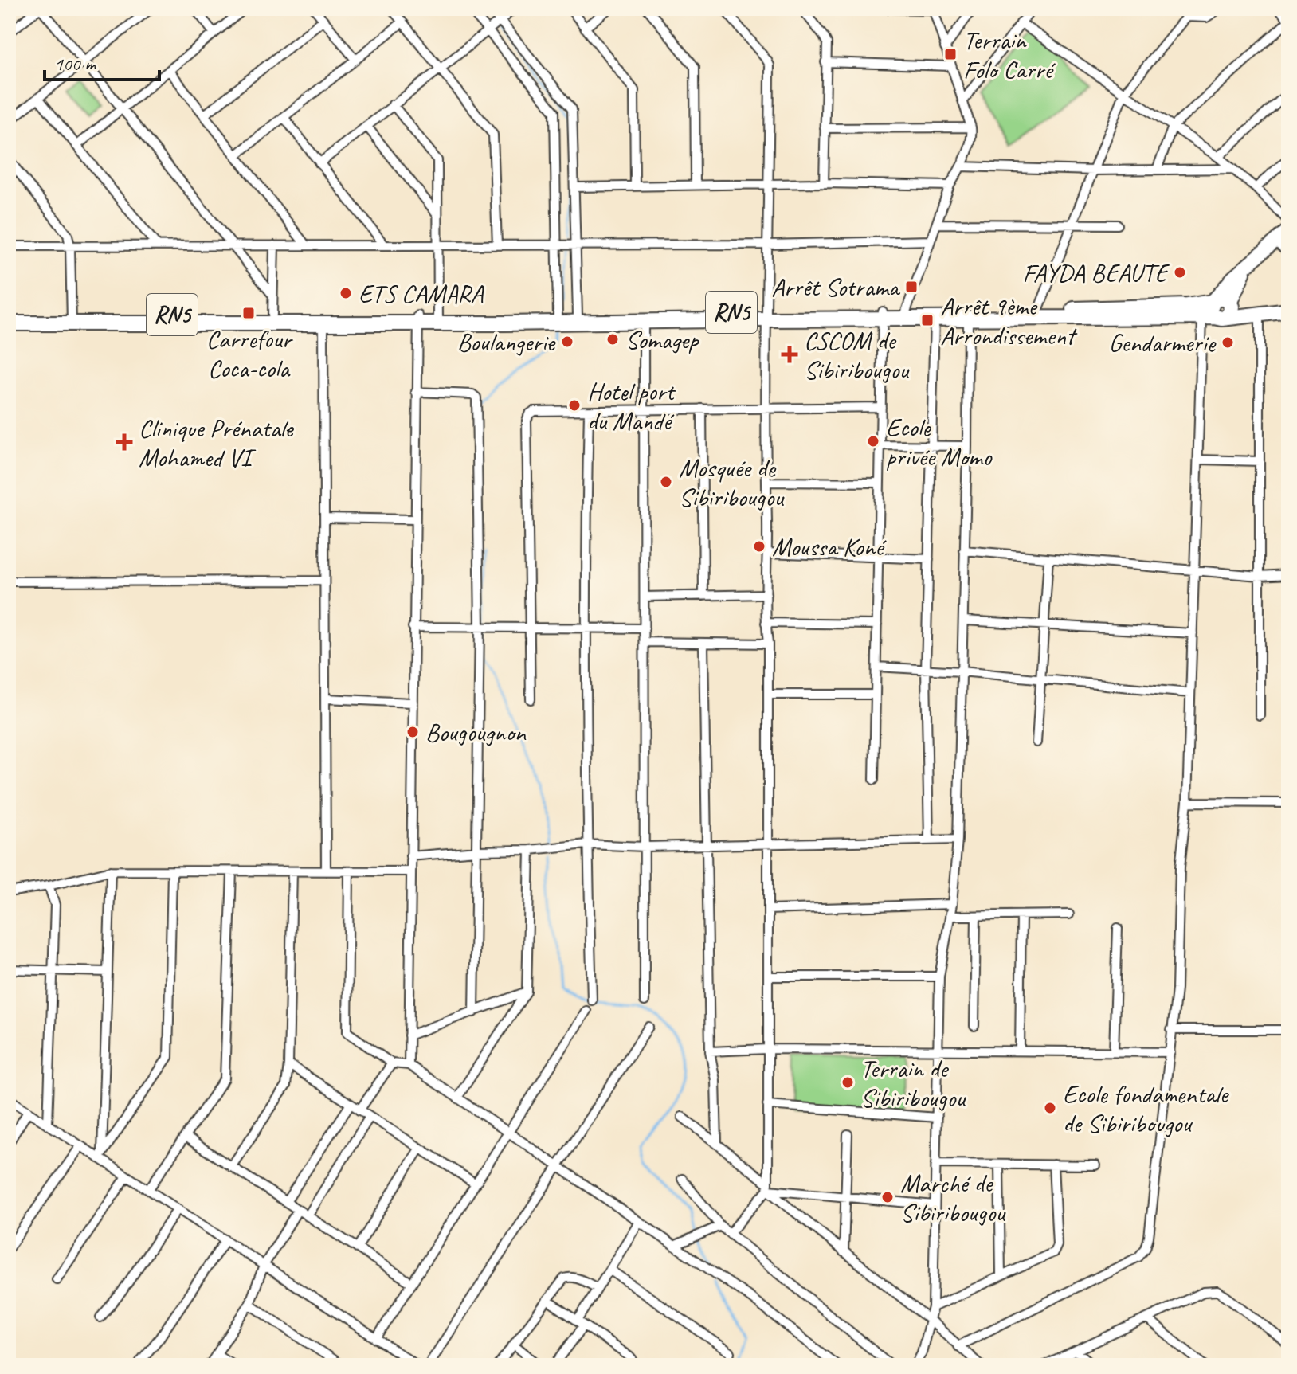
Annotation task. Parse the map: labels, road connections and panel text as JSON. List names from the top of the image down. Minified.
{"streets":{"highway":["RN5"]},"places":{"transit":["Terrain Folo Carré","Arrêt Sotrama","Carrefour Coca-cola","Arrêt 9ème Arrondissement"],"other":["FAYDA BEAUTE","ETS CAMARA","Somagep","Boulangerie","Gendarmerie","Hotel port du Mandé","Ecole privée Momo","Mosquée de Sibiribougou","Moussa Koné","Bougougnon","Terrain de Sibiribougou","Ecole fondamentale de Sibiribougou","Marché de Sibiribougou"],"health":["CSCOM de Sibiribougou","Clinique Prénatale Mohamed VI"]},"scale_bar":"100 m"}
